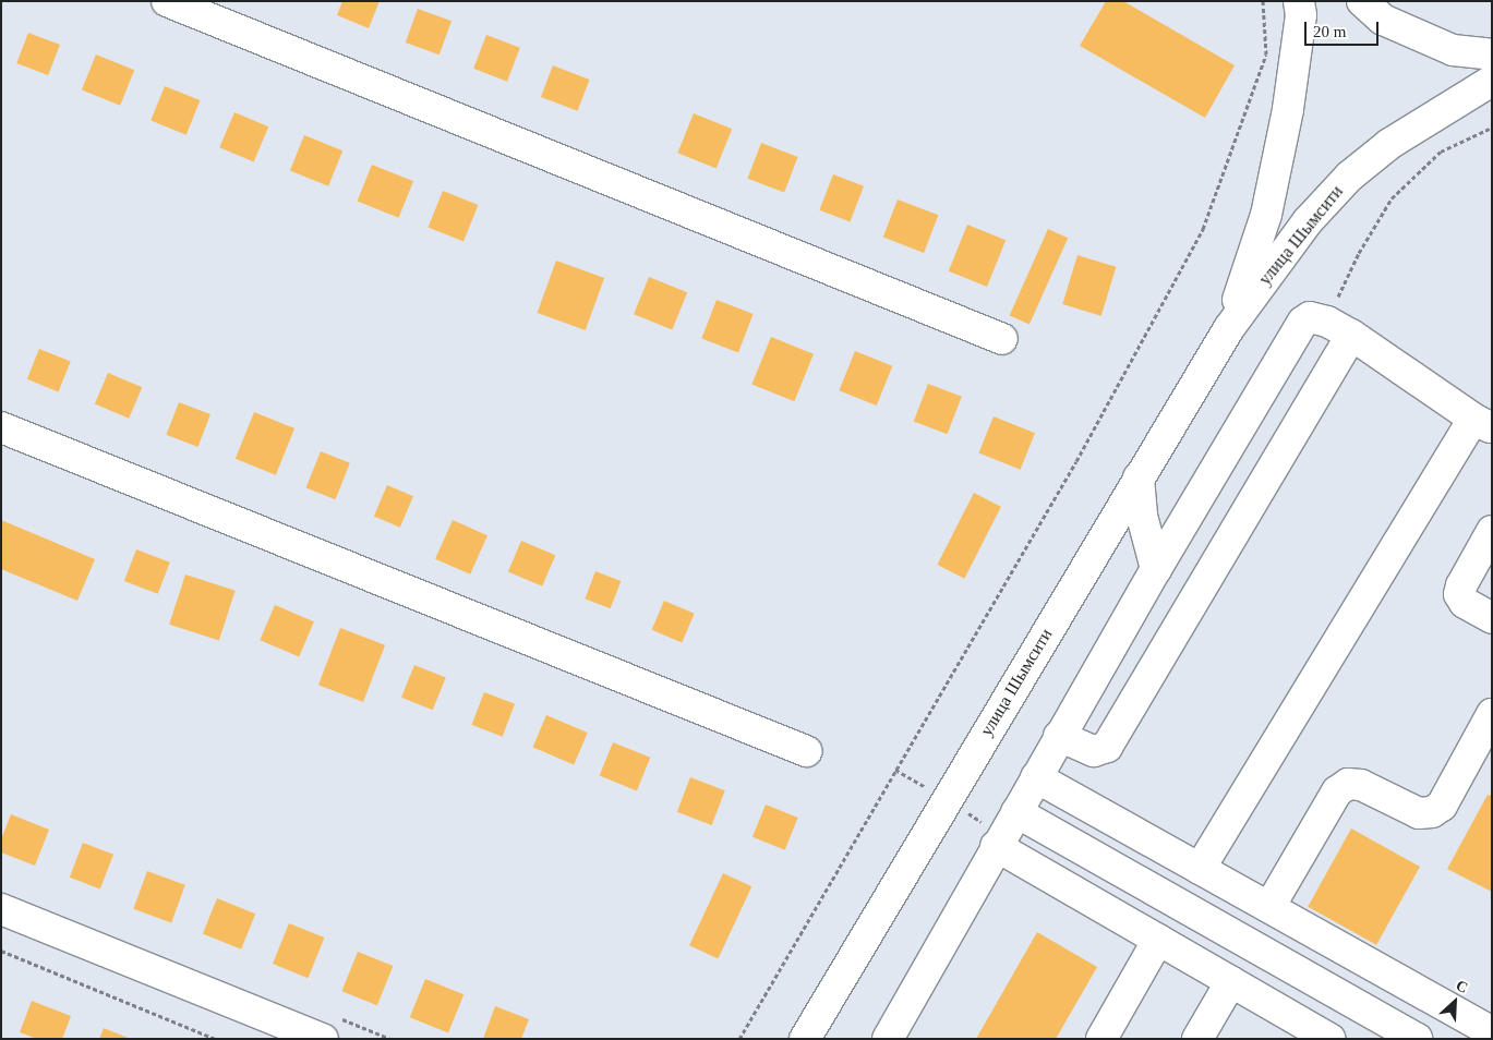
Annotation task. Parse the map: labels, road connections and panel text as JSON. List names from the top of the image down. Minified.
{"streets":{"main road":["улица Шымсити"]},"scale_bar":"20 m","north":"top right"}
